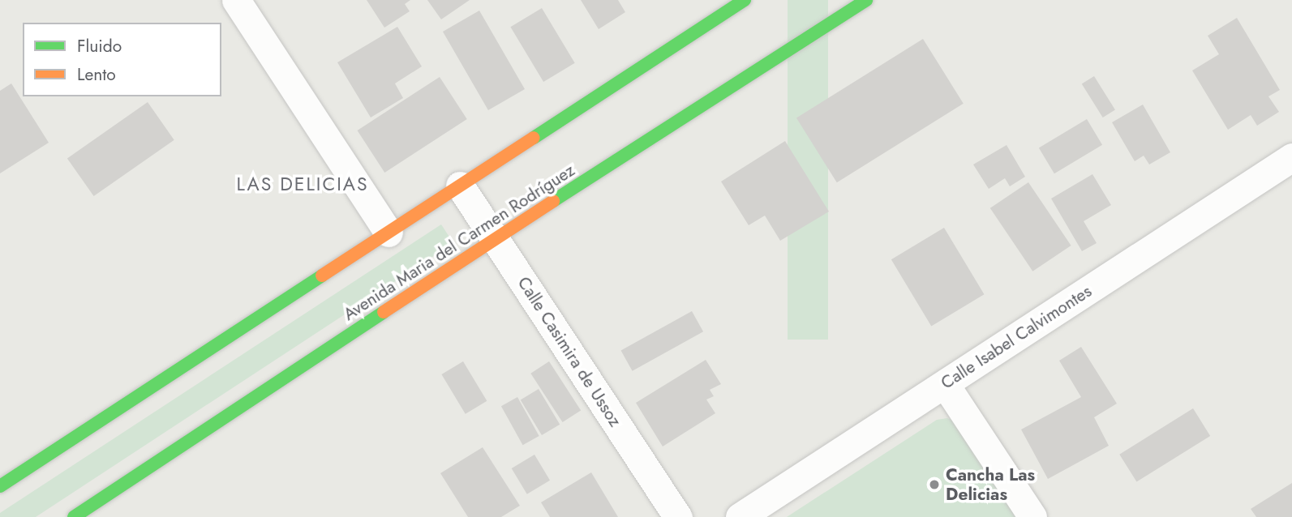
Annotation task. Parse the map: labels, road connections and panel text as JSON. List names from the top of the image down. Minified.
{"streets":{"street":["Avenida Maria del Carmen Rodríguez","Calle Isabel Calvimontes","Calle Casimira de Ussoz"]},"crossings":[["Avenida Maria del Carmen Rodríguez","Calle Casimira de Ussoz"]],"districts":["LAS DELICIAS"],"places":["Cancha Las Delicias"],"legend":["Fluido","Lento"]}
